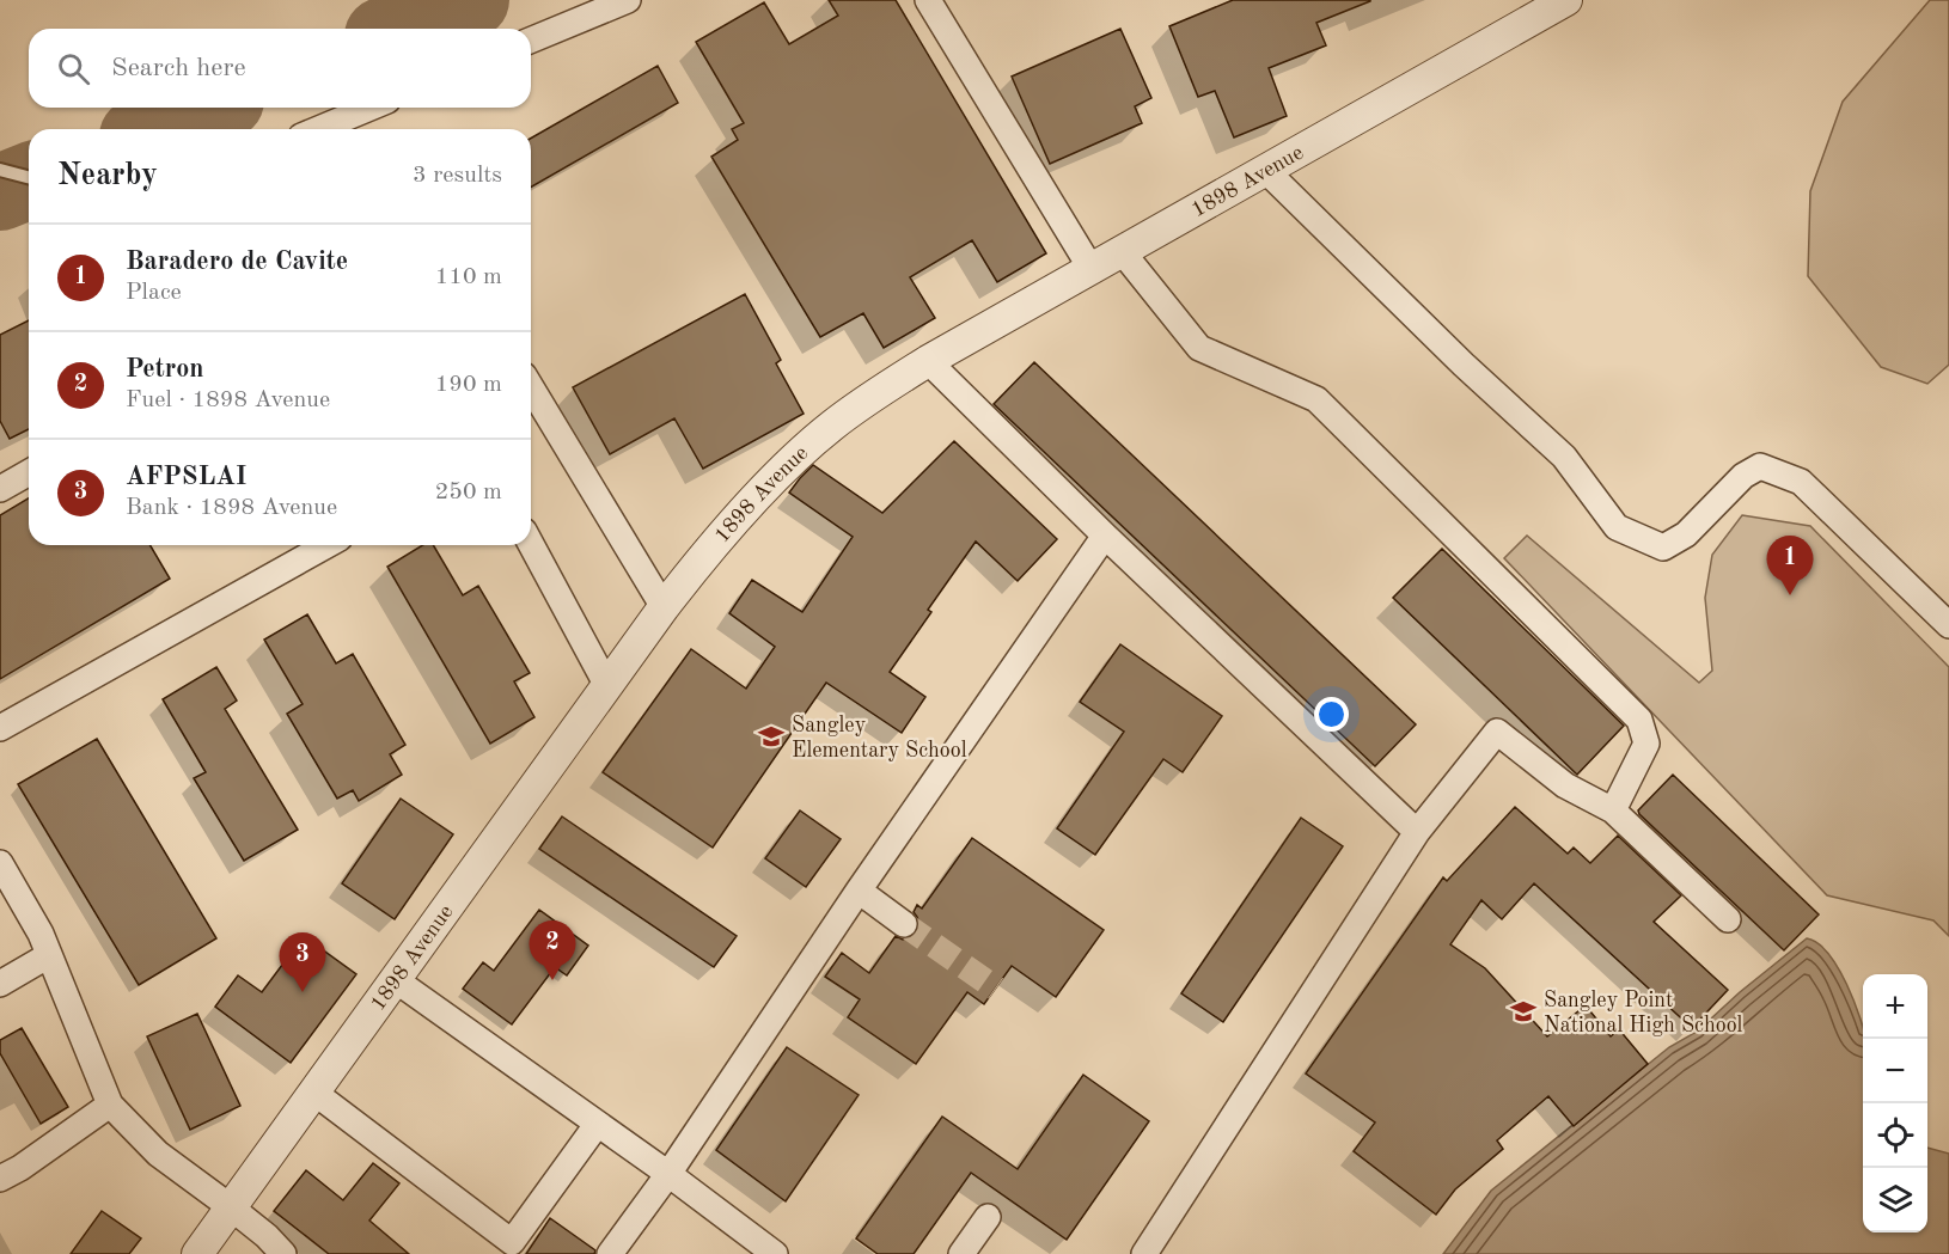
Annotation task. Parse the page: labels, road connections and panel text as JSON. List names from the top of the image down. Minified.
{"streets":{"street":["1898 Avenue"]},"places":{"school or university":["Sangley Elementary School","Sangley Point National High School"]},"page":{"search":"Search here","heading":["Nearby","3 results"],"list":[{"mark":"1","name":"Baradero de Cavite","note":"Place","value":"110 m"},{"mark":"2","name":"Petron","note":"Fuel · 1898 Avenue","value":"190 m"},{"mark":"3","name":"AFPSLAI","note":"Bank · 1898 Avenue","value":"250 m"}],"pins":["1","2","3"],"map_buttons":["+","−"]}}
